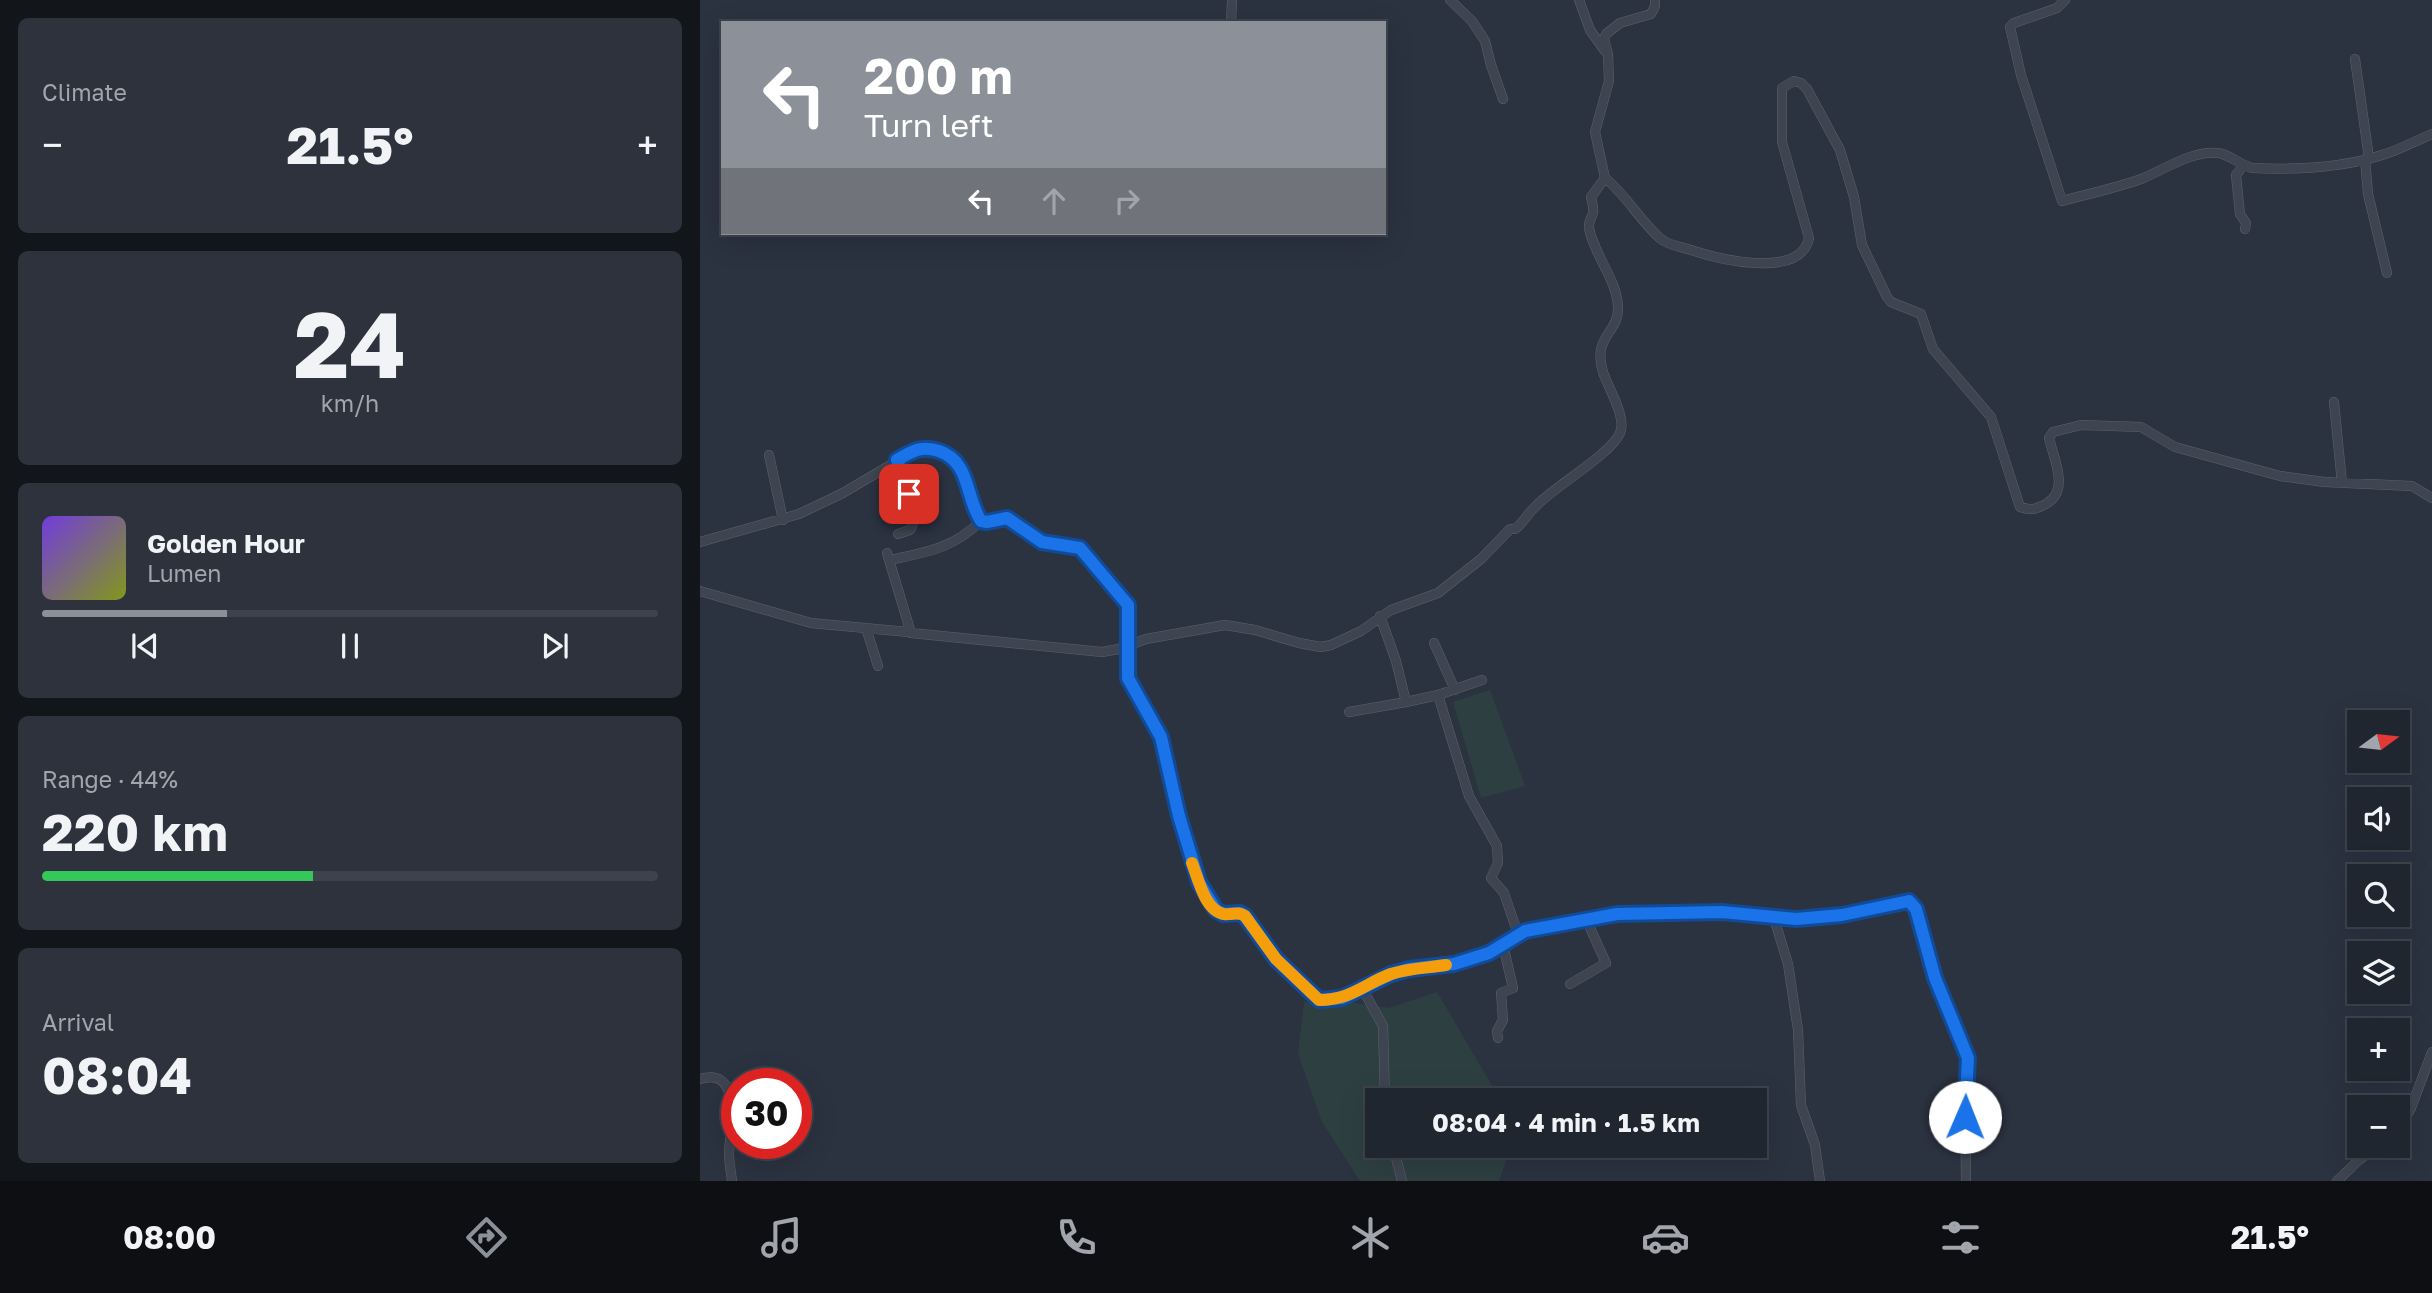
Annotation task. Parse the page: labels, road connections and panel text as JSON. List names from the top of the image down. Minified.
{"north":"right","page":{"tile":["Climate",["24","km/h"],["Range · 44%","220 km"],["Arrival","08:04"]],"turn":["200 m","Turn left"],"heat":["−","21.5°","+"],"song":["Golden Hour","Lumen"],"map_buttons":["+","−"],"limit":"30","trip":"08:04 · 4 min · 1.5 km","tabs":["08:00","21.5°"]}}
